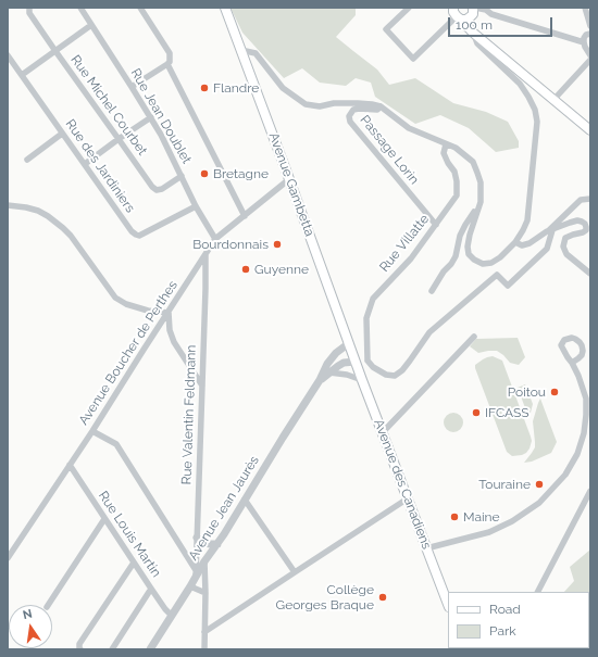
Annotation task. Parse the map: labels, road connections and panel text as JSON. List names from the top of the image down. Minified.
{"streets":{"main road":["Avenue Gambetta","Avenue des Canadiens"],"street":["Rue Michel Courbet","Rue Jean Doublet","Passage Lorin","Rue des Jardiniers","Rue Villatte","Avenue Boucher de Perthes","Rue Valentin Feldmann","Avenue Jean Jaurès","Rue Louis Martin"]},"crossings":[["Rue Michel Courbet","Rue Jean Doublet"],["Rue Jean Doublet","Rue des Jardiniers"],["Rue Jean Doublet","Avenue Boucher de Perthes"],["Passage Lorin","Rue Villatte"],["Avenue Gambetta","Avenue Boucher de Perthes"],["Avenue Gambetta","Avenue des Canadiens"],["Avenue Gambetta","Avenue Jean Jaurès"],["Avenue Boucher de Perthes","Rue Valentin Feldmann"],["Avenue Boucher de Perthes","Rue Louis Martin"],["Rue Valentin Feldmann","Avenue Jean Jaurès"],["Avenue des Canadiens","Avenue Jean Jaurès"],["Avenue Jean Jaurès","Rue Louis Martin"]],"places":["Flandre","Bretagne","Bourdonnais","Guyenne","Poitou","IFCASS","Touraine","Maine","Collège Georges Braque"],"legend":["Road","Park"],"scale_bar":"100 m","north":"top"}
